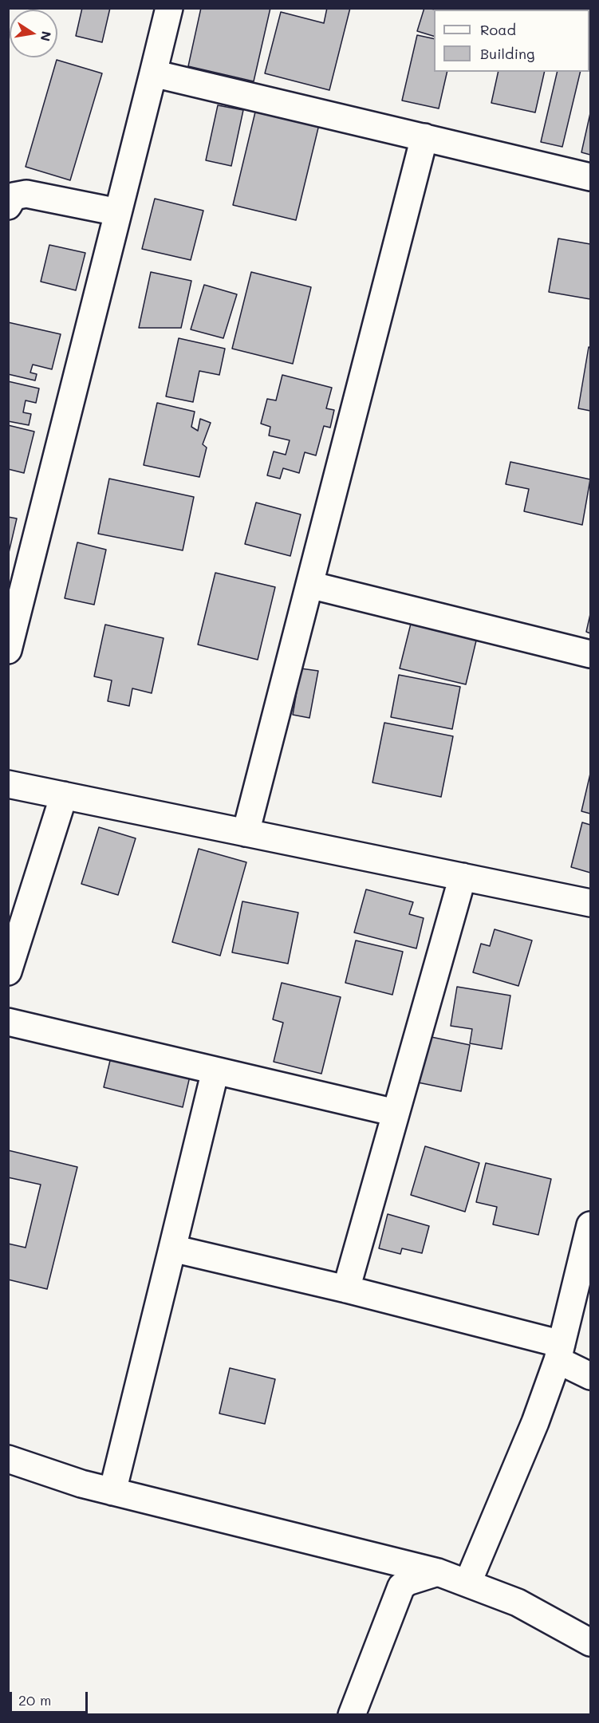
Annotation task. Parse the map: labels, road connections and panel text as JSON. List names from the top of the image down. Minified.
{"legend":["Road","Building"],"scale_bar":"20 m","north":"right"}
